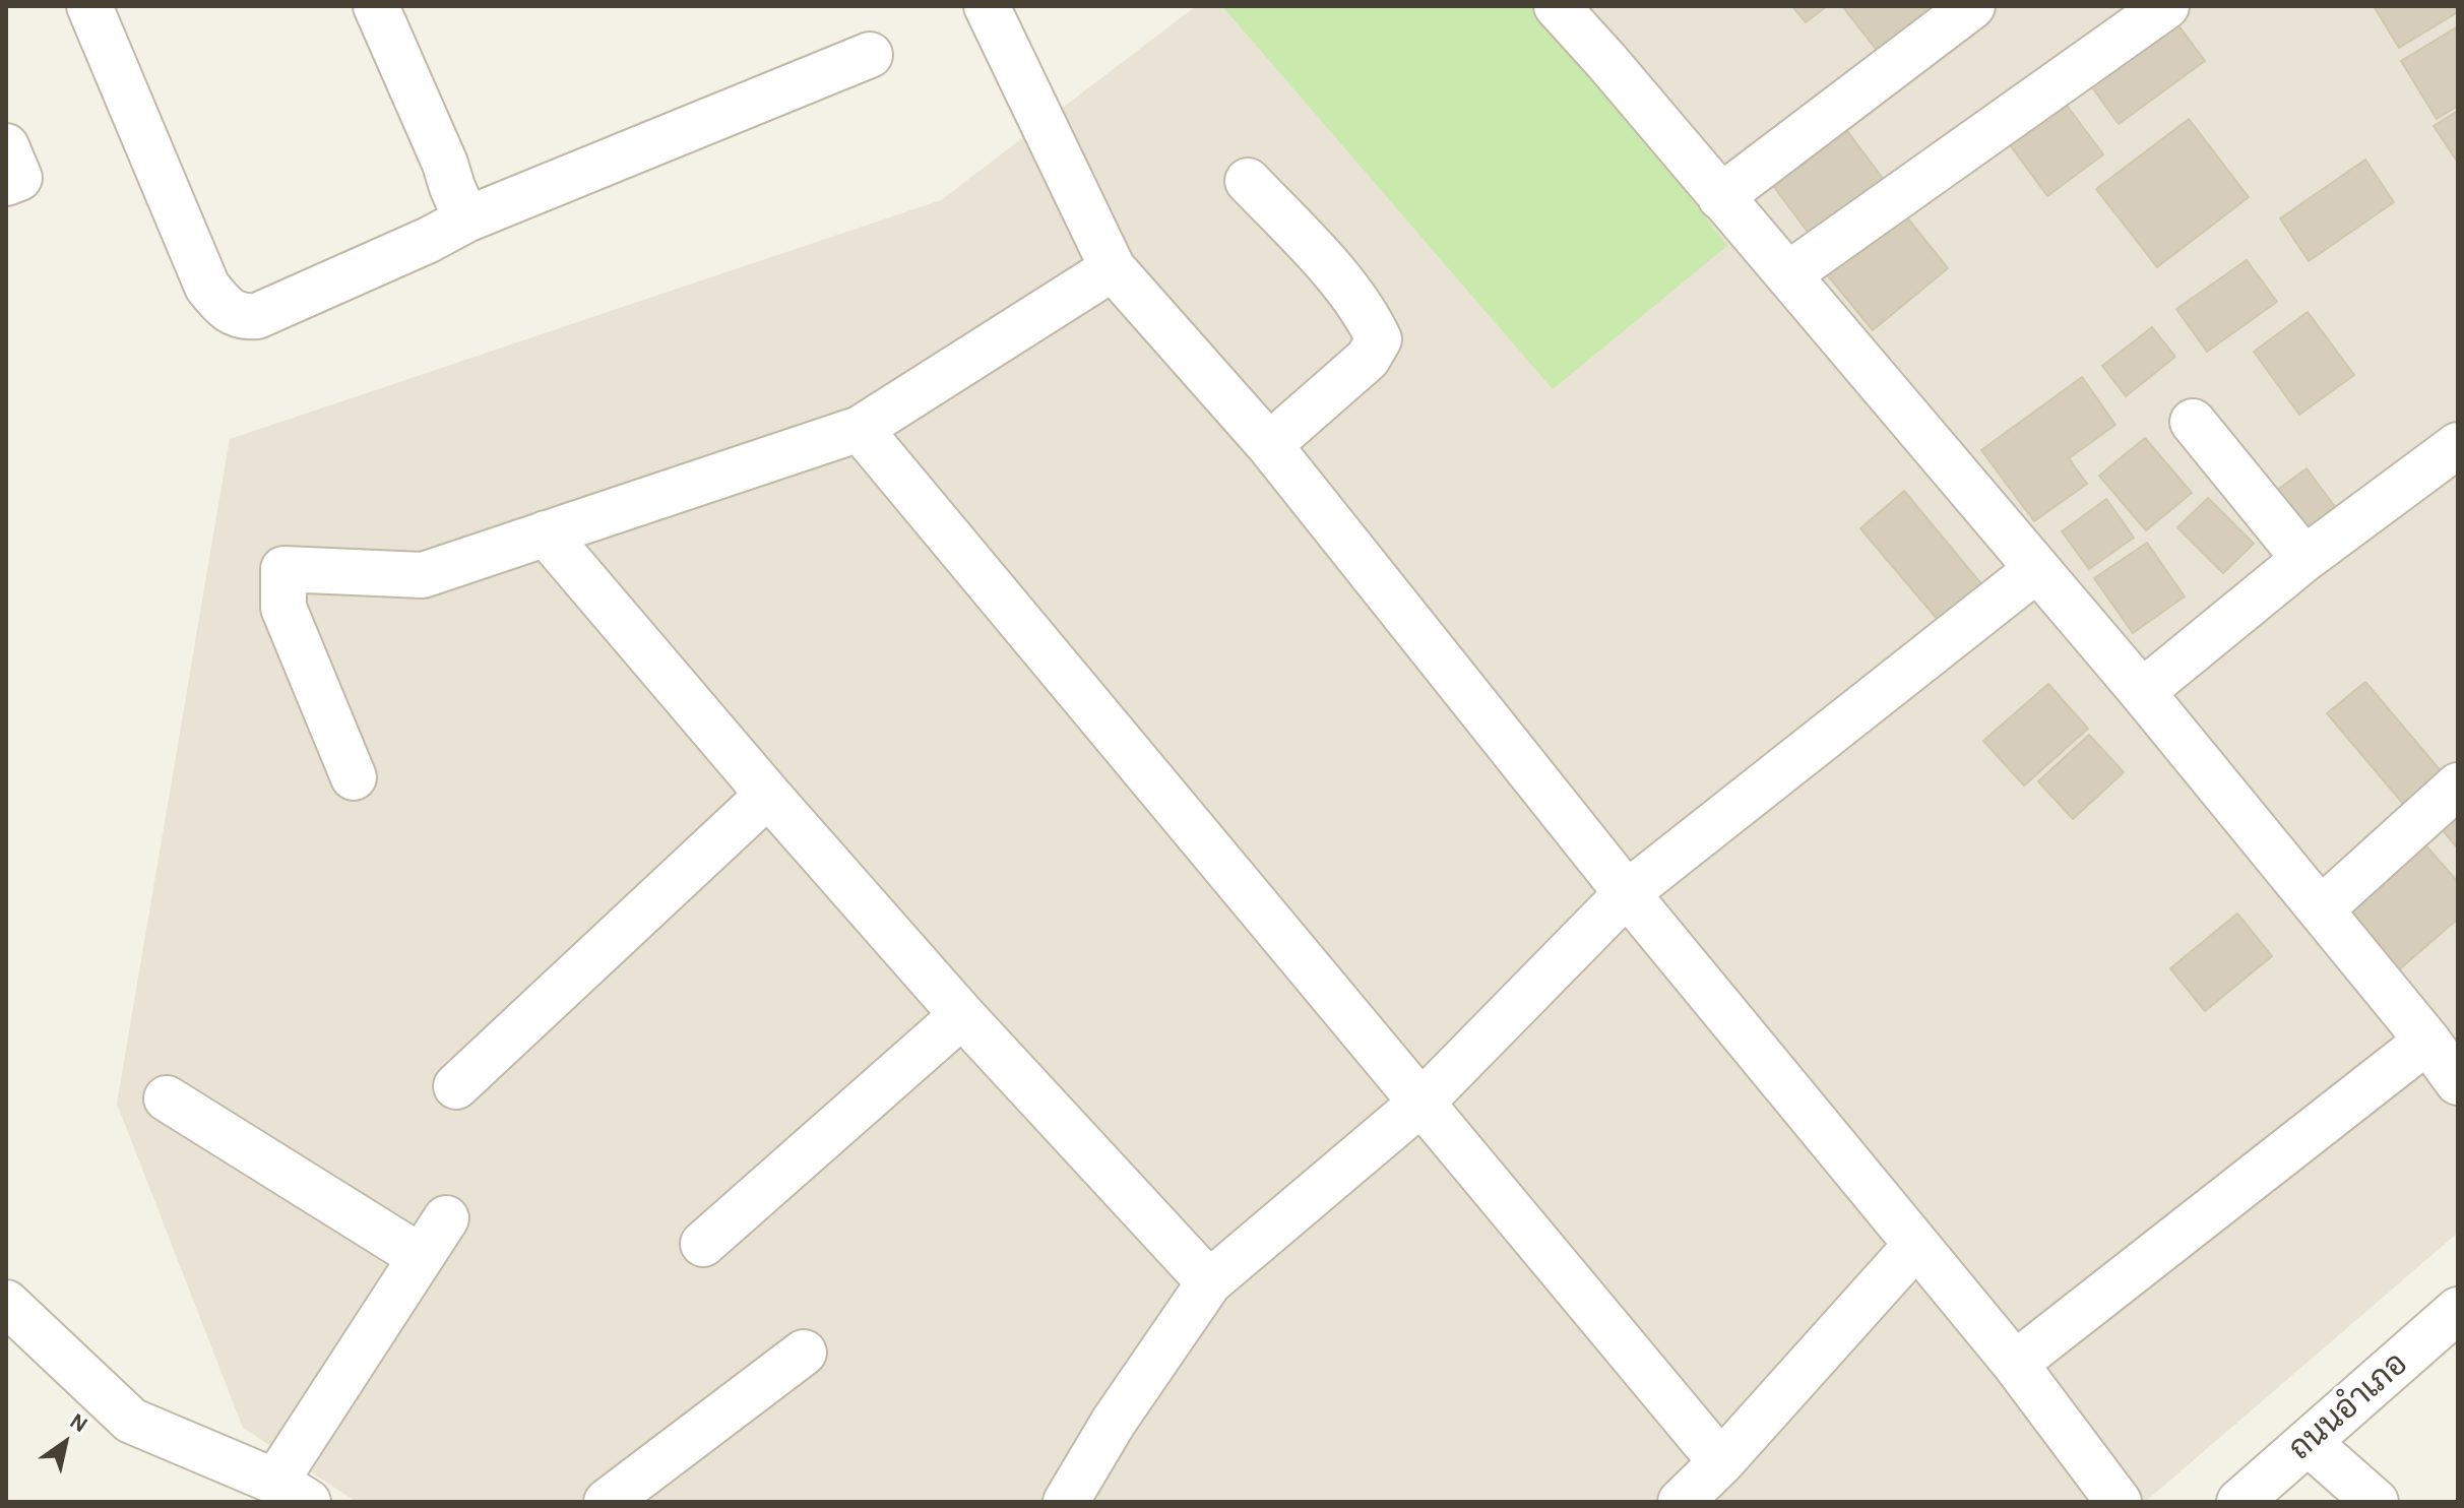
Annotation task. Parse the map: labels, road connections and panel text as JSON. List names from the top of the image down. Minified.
{"streets":{"street":["ถนนอำเภอ"]},"north":"top right"}
